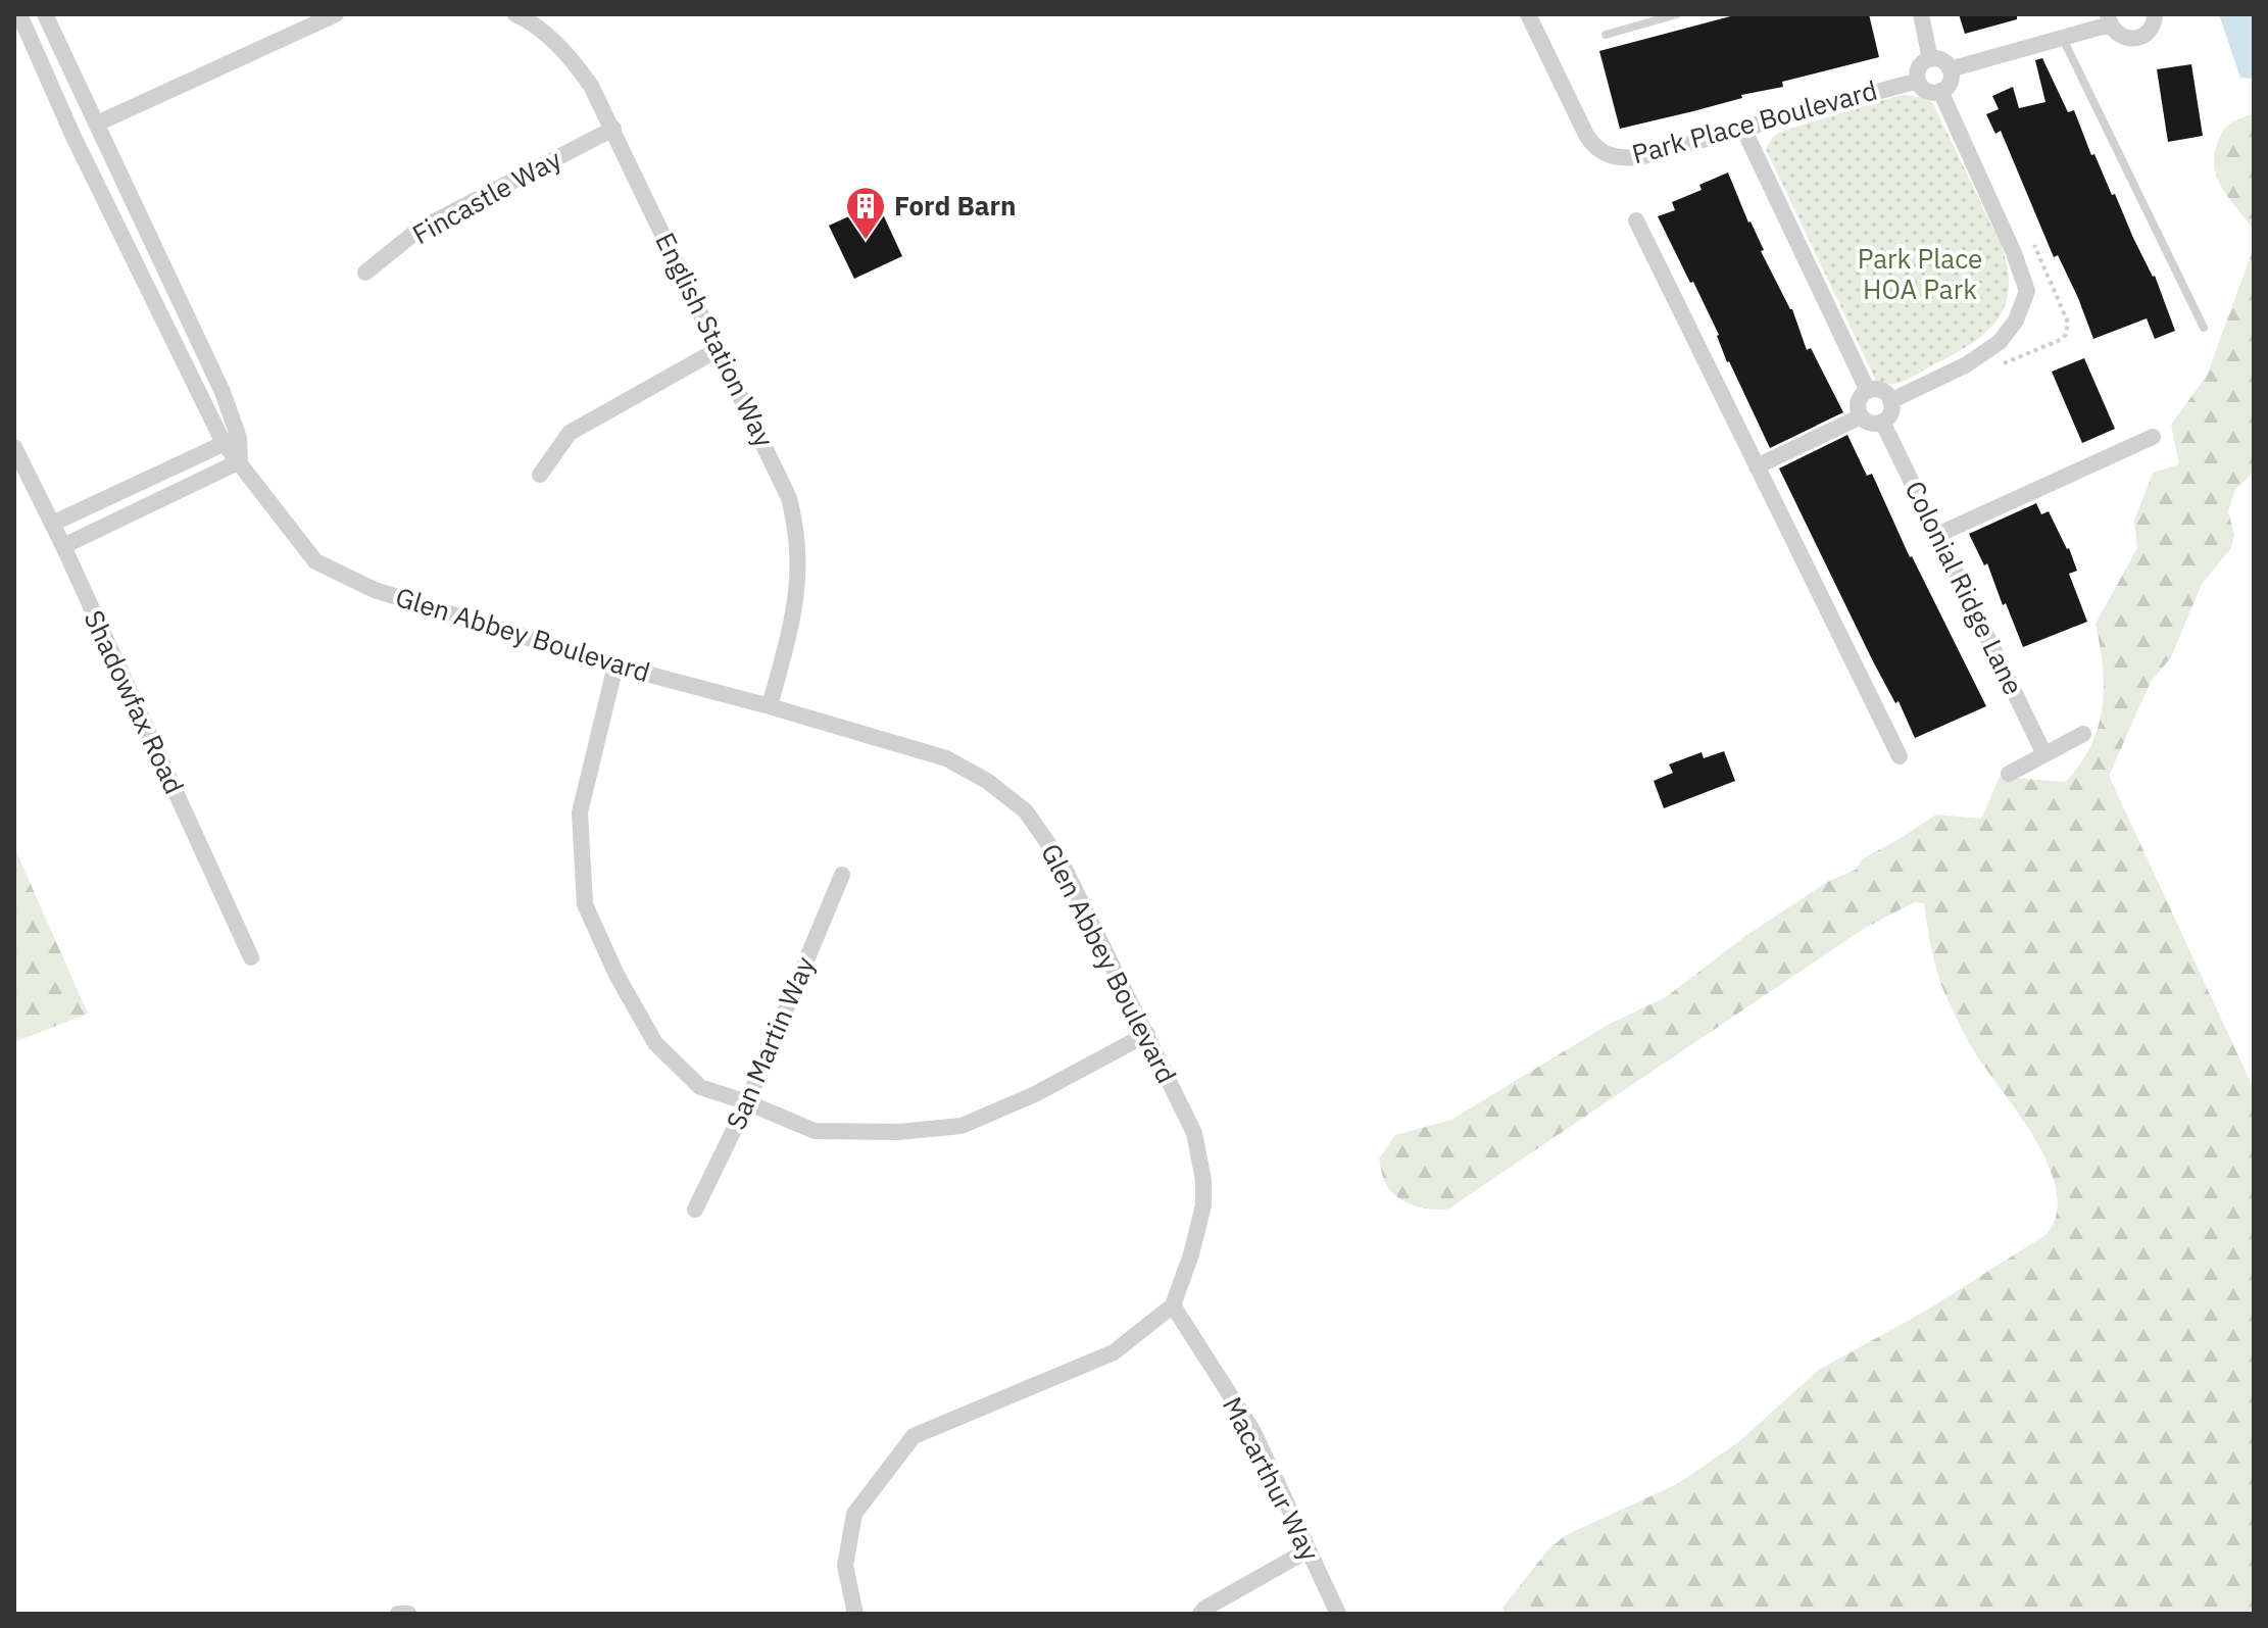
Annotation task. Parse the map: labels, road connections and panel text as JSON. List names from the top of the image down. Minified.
{"streets":{"street":["Park Place Boulevard","Fincastle Way","English Station Way","Colonial Ridge Lane","Glen Abbey Boulevard","Shadowfax Road","San Martin Way","Macarthur Way"]},"crossings":[["Fincastle Way","English Station Way"],["English Station Way","Glen Abbey Boulevard"],["Glen Abbey Boulevard","Macarthur Way"]],"parks":["Park Place HOA Park"],"places":{"building":["Ford Barn"]}}
